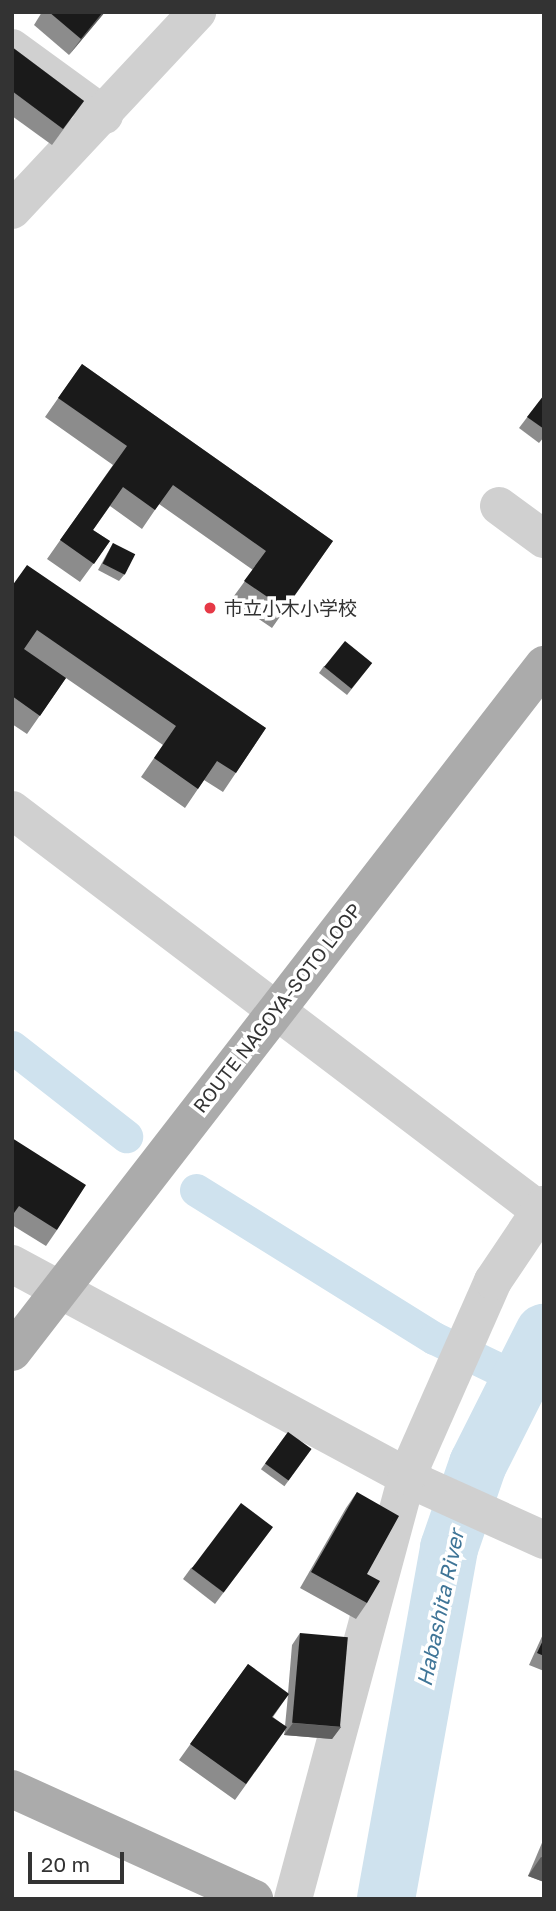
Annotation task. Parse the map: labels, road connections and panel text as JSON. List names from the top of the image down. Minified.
{"streets":{"main road":["ROUTE NAGOYA-SOTO LOOP"]},"water":["Habashita River"],"places":["市立小木小学校"],"scale_bar":"20 m"}
